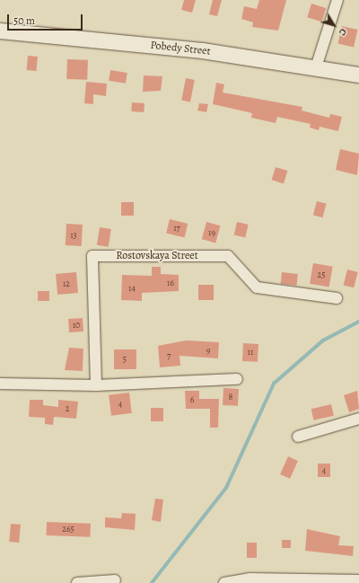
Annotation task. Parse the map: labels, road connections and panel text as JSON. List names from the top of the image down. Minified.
{"streets":{"street":["Pobedy Street","Rostovskaya Street"]},"house_numbers":["17","19","13","25","16","12","14","10","9","11","7","5","8","6","4","2","4","265"],"scale_bar":"50 m","north":"bottom right"}
